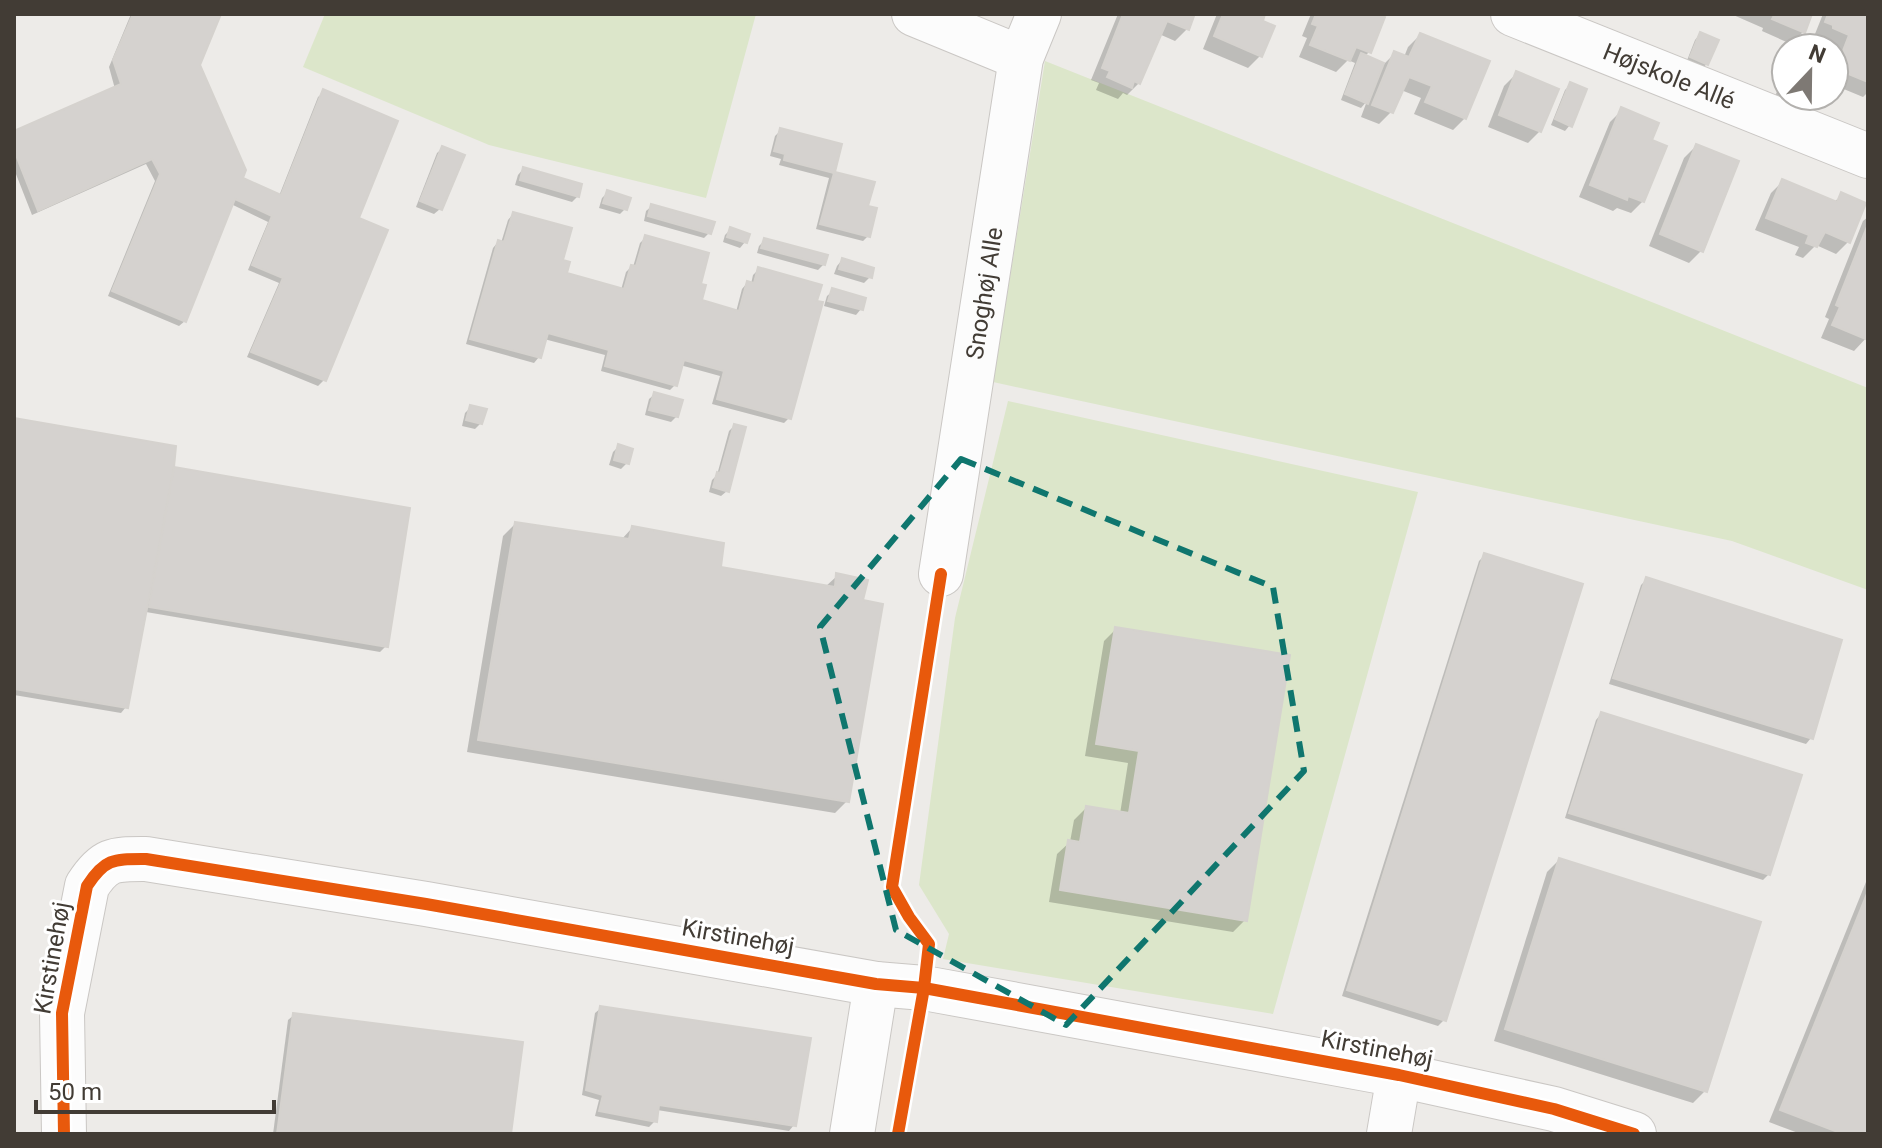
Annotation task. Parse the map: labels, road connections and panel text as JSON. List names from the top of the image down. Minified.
{"streets":{"street":["Højskole Allé","Snoghøj Alle","Kirstinehøj"]},"scale_bar":"50 m","north":"top"}
